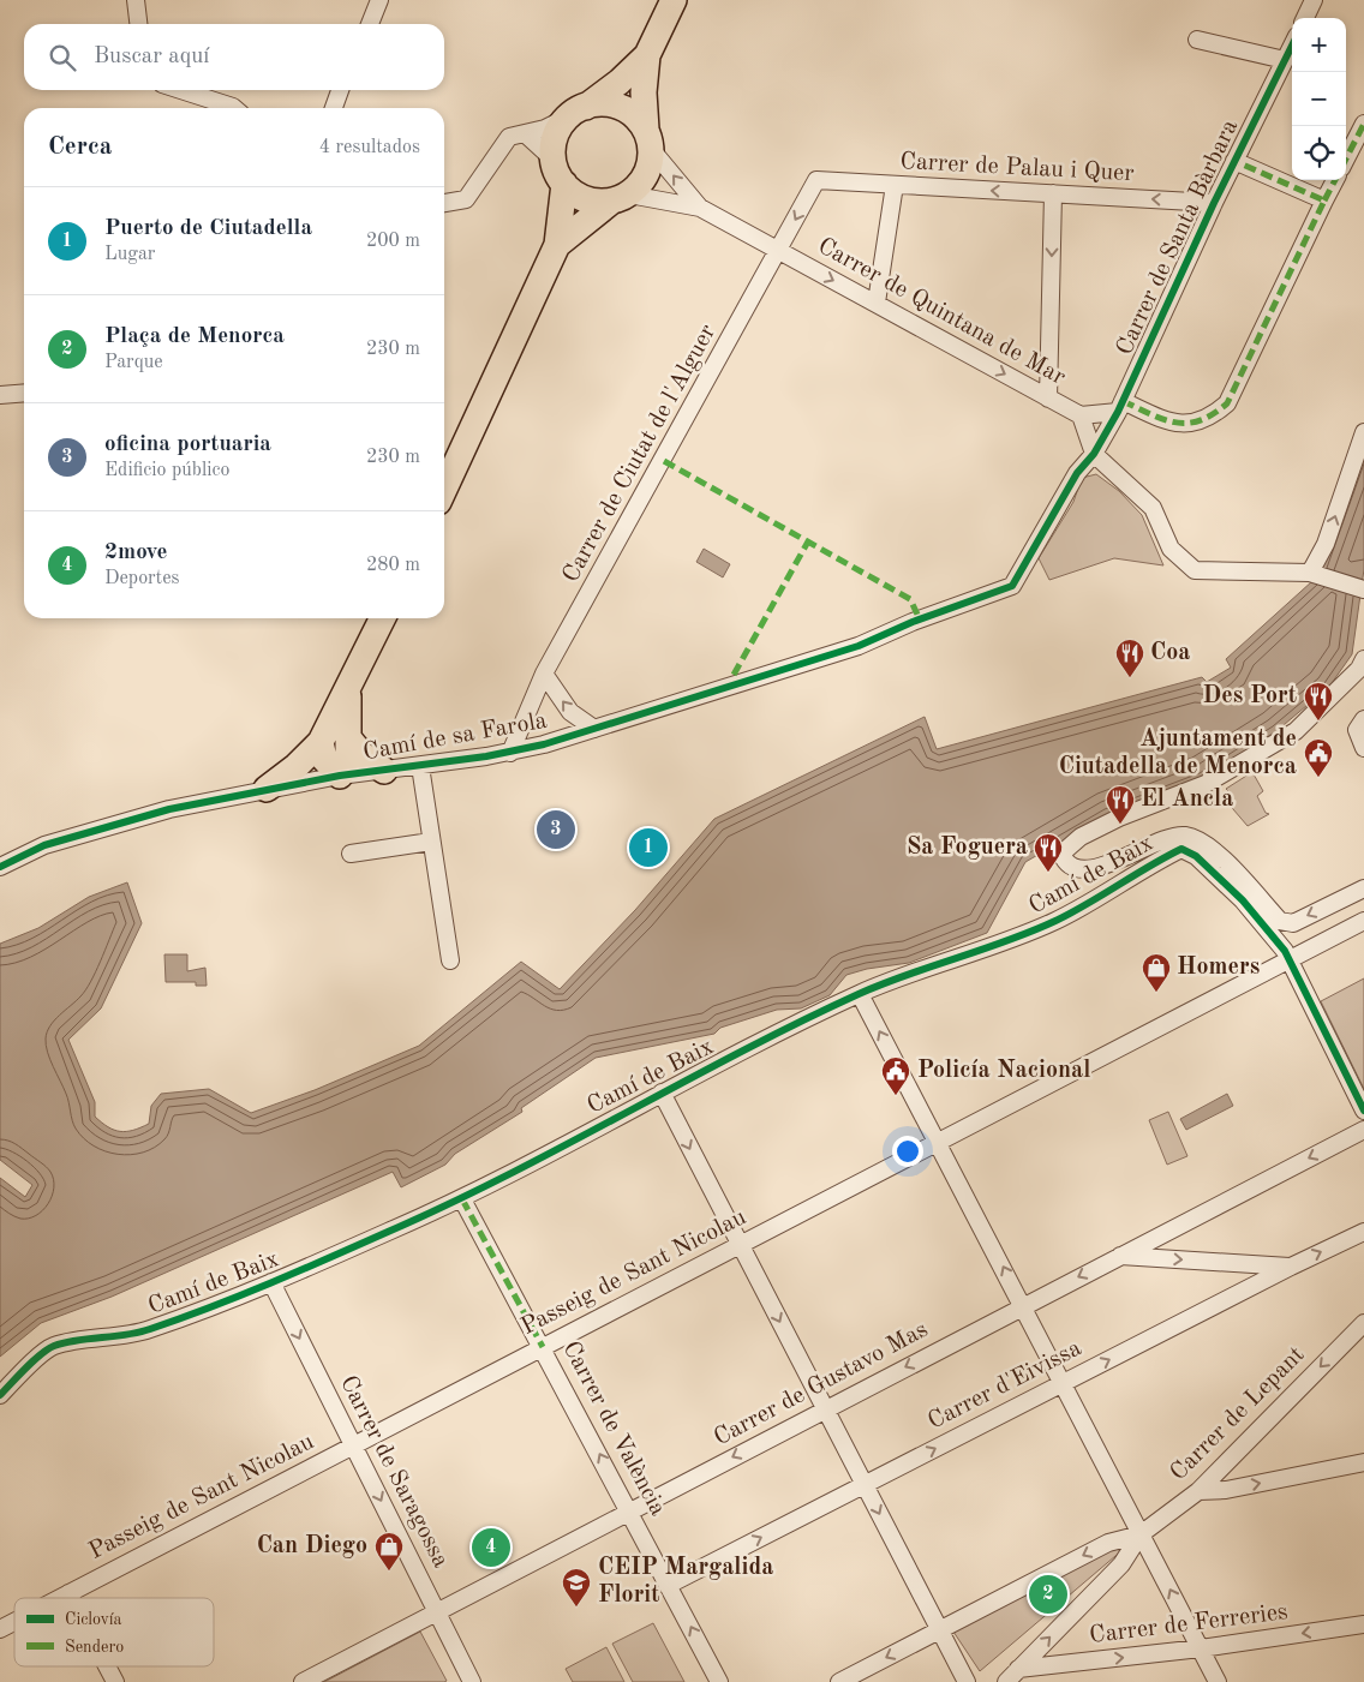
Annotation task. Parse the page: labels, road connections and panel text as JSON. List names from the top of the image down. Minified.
{"streets":{"street":["Carrer de Palau i Quer","Carrer de Santa Bàrbara","Carrer de Quintana de Mar","Carrer de Ciutat de l'Alguer","Camí de sa Farola","Camí de Baix","Passeig de Sant Nicolau","Carrer de Gustavo Mas","Carrer d'Eivissa","Carrer de Lepant","Carrer de València","Carrer de Saragossa","Carrer de Ferreries"]},"crossings":[["Carrer de Palau i Quer","Carrer de Santa Bàrbara"],["Carrer de Palau i Quer","Carrer de Ciutat de l'Alguer"],["Carrer de Santa Bàrbara","Camí de sa Farola"],["Carrer de Quintana de Mar","Carrer de Ciutat de l'Alguer"],["Carrer de Ciutat de l'Alguer","Camí de sa Farola"],["Camí de Baix","Passeig de Sant Nicolau"],["Camí de Baix","Carrer de València"],["Camí de Baix","Carrer de Saragossa"],["Passeig de Sant Nicolau","Carrer de València"],["Passeig de Sant Nicolau","Carrer de Saragossa"],["Carrer de Gustavo Mas","Carrer de València"],["Carrer de Gustavo Mas","Carrer de Saragossa"],["Carrer d'Eivissa","Carrer de València"]],"one_way":["Carrer de Palau i Quer","Carrer de Quintana de Mar","Carrer de Gustavo Mas","Carrer d'Eivissa","Carrer de Lepant","Carrer de València","Carrer de Saragossa"],"places":{"restaurant":["Coa","Des Port","El Ancla","Sa Foguera"],"public building":["Ajuntament de Ciutadella de Menorca","Policía Nacional"],"shop":["Homers","Can Diego"],"school or university":["CEIP Margalida Florit"]},"legend":["Ciclovía","Sendero"],"page":{"map_buttons":["+","−"],"search":"Buscar aquí","heading":["Cerca","4 resultados"],"list":[{"mark":"1","name":"Puerto de Ciutadella","note":"Lugar","value":"200 m"},{"mark":"2","name":"Plaça de Menorca","note":"Parque","value":"230 m"},{"mark":"3","name":"oficina portuaria","note":"Edificio público","value":"230 m"},{"mark":"4","name":"2move","note":"Deportes","value":"280 m"}],"pins":["3","1","4","2"]}}
